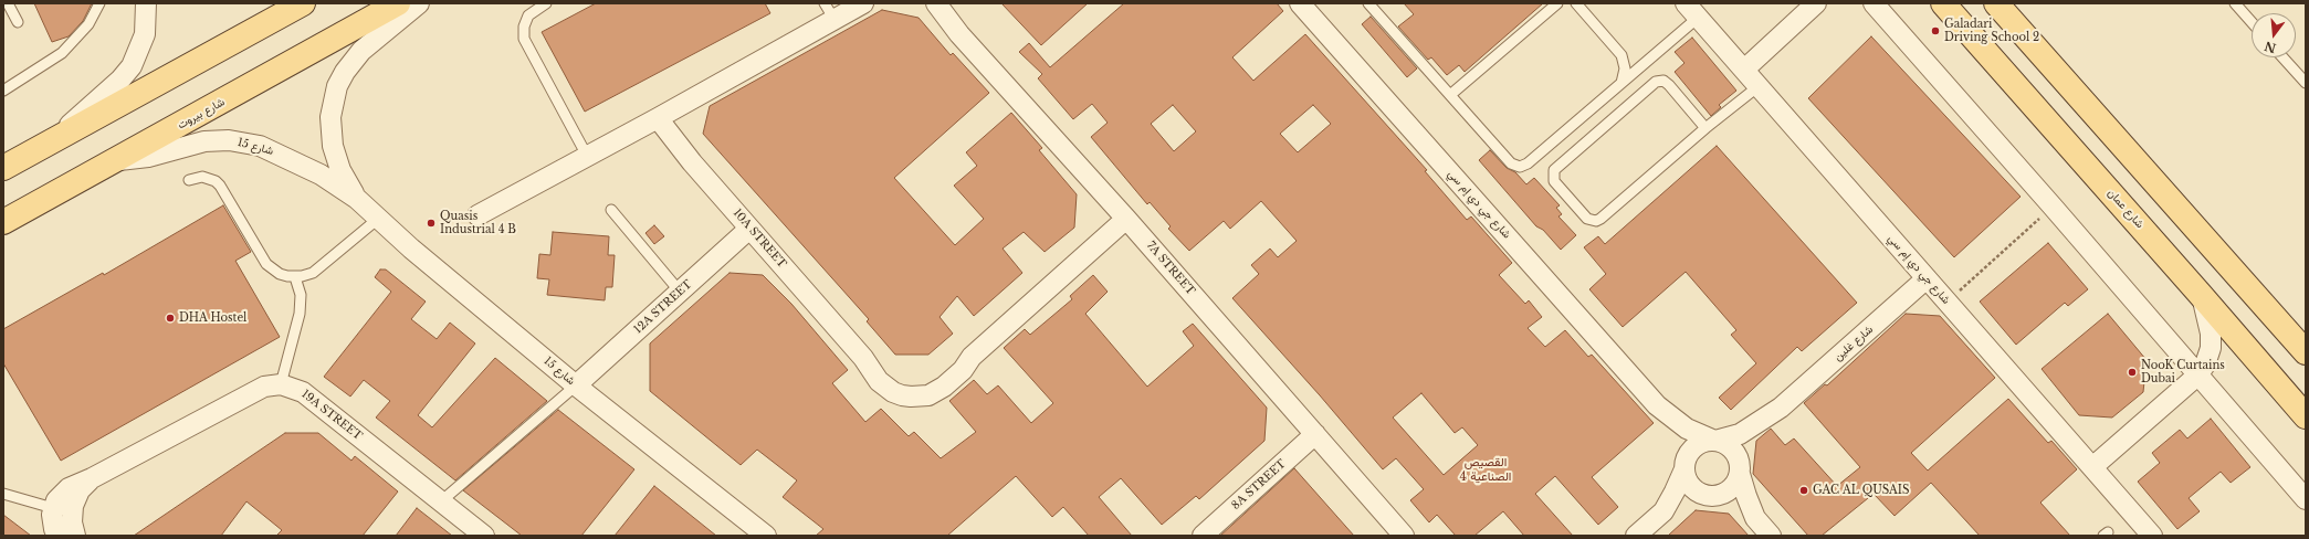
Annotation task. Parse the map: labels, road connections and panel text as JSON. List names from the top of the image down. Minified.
{"streets":{"main road":["شارع بيروت","شارع عمان"],"street":["شارع 15","شارع جي دي إم سي","10A STREET","7A STREET","12A STREET","شارع غلين","19A STREET","8A STREET"]},"crossings":[["شارع بيروت","شارع 15"],["شارع 15","12A STREET"],["شارع جي دي إم سي","شارع غلين"],["10A STREET","7A STREET"],["10A STREET","12A STREET"],["7A STREET","8A STREET"]],"districts":["القصيص الصناعية 4"],"places":["Galadari Driving School 2","Quasis Industrial 4 B","DHA Hostel","NooK Curtains Dubai","GAC AL QUSAIS"],"north":"bottom"}
